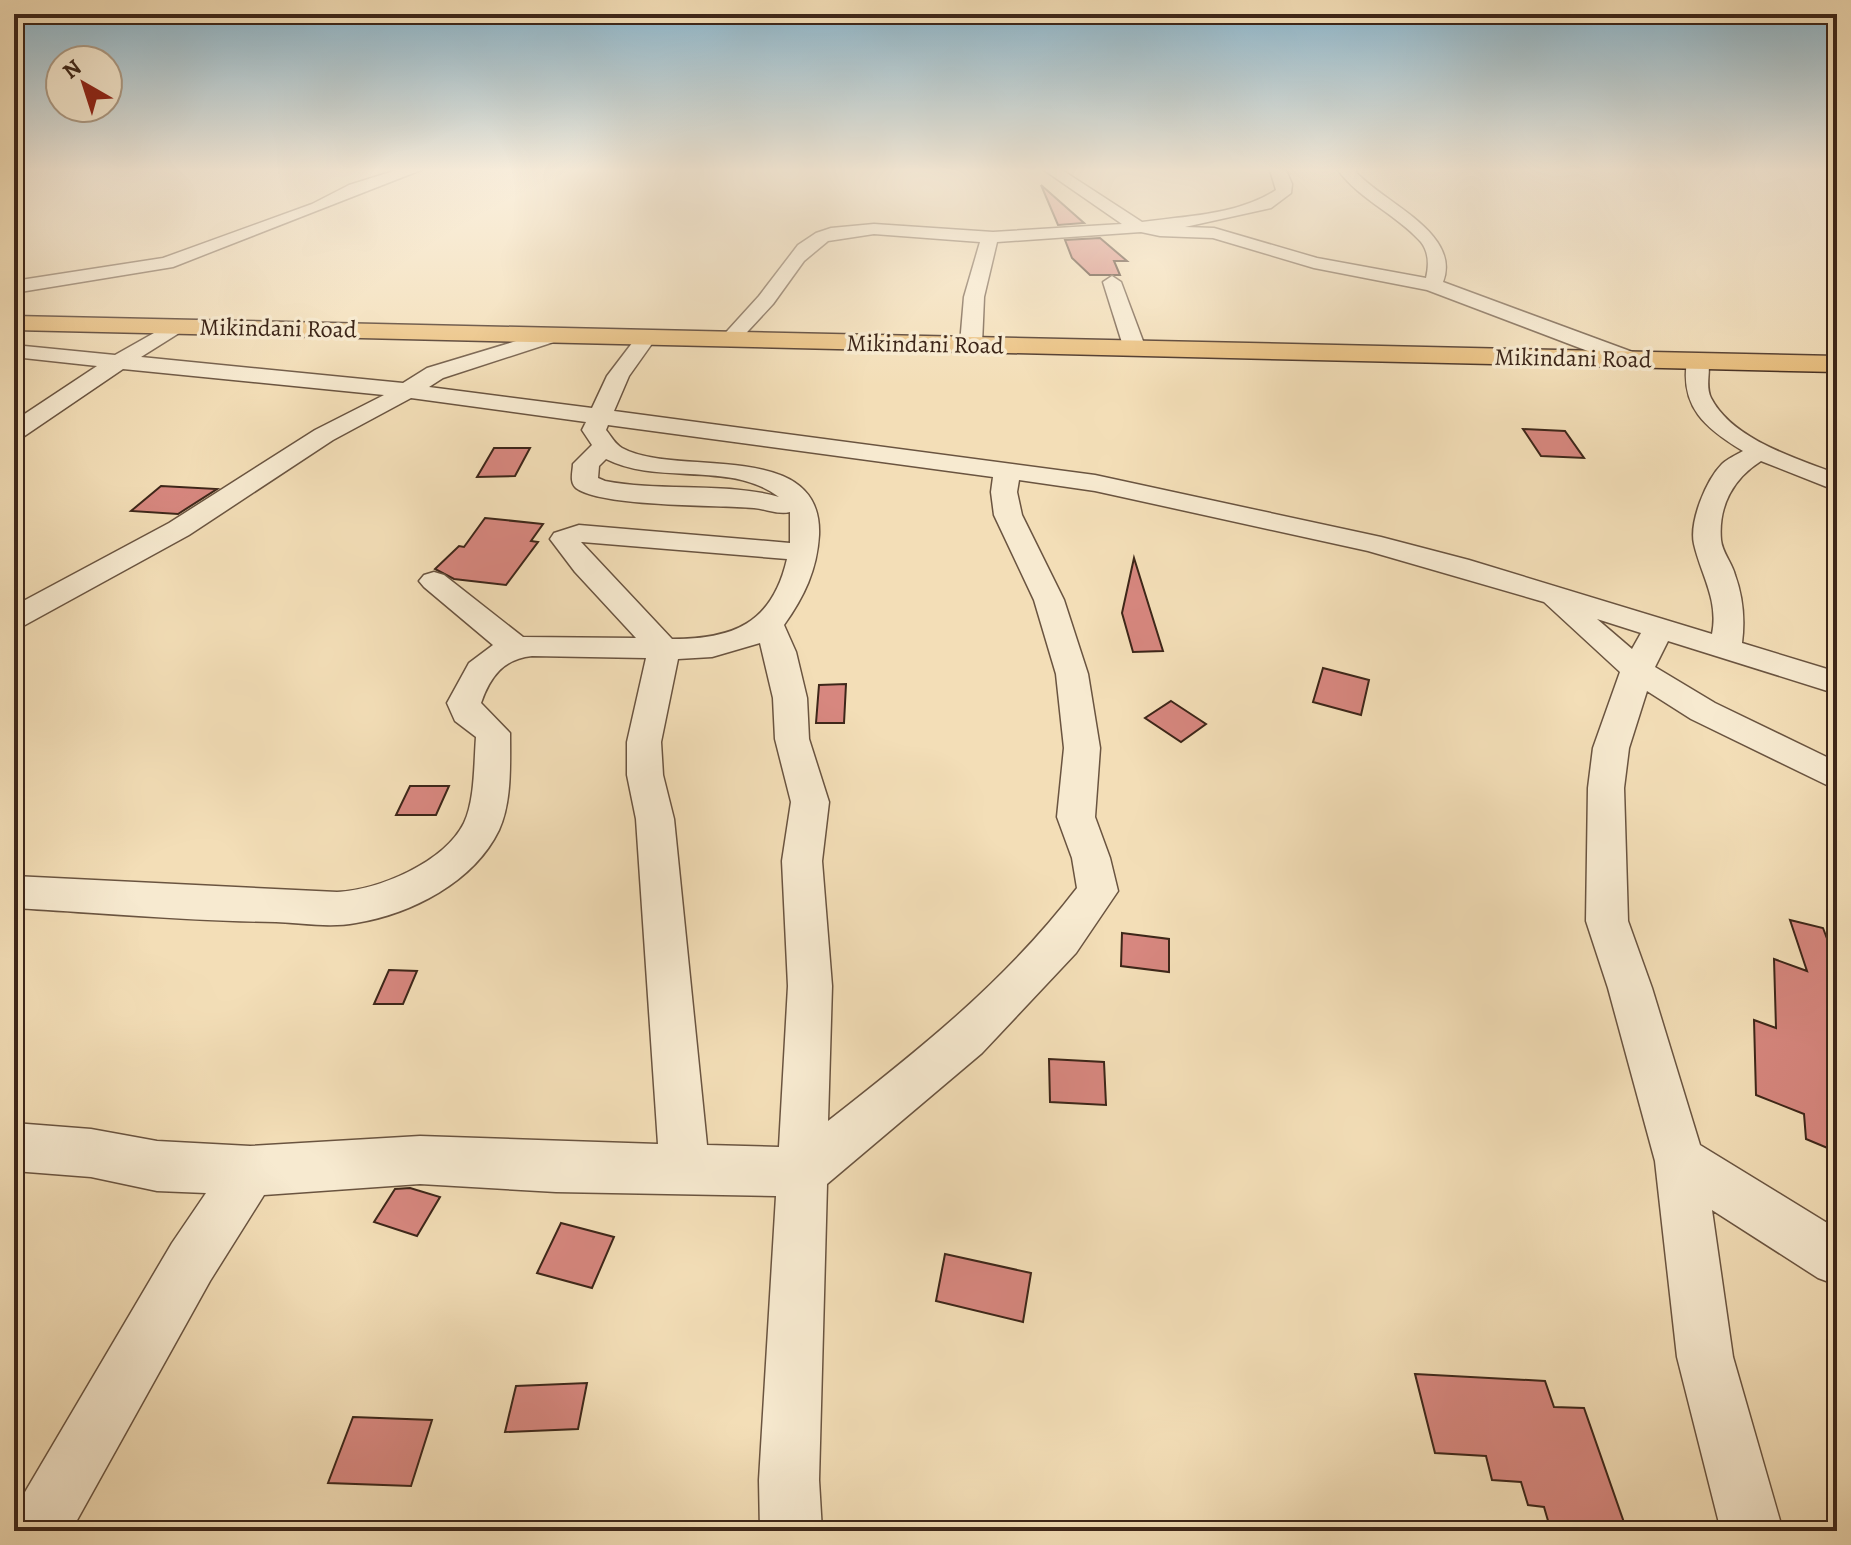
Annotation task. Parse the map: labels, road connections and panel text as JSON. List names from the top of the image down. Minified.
{"streets":{"highway":["Mikindani Road"]},"north":"top left"}
